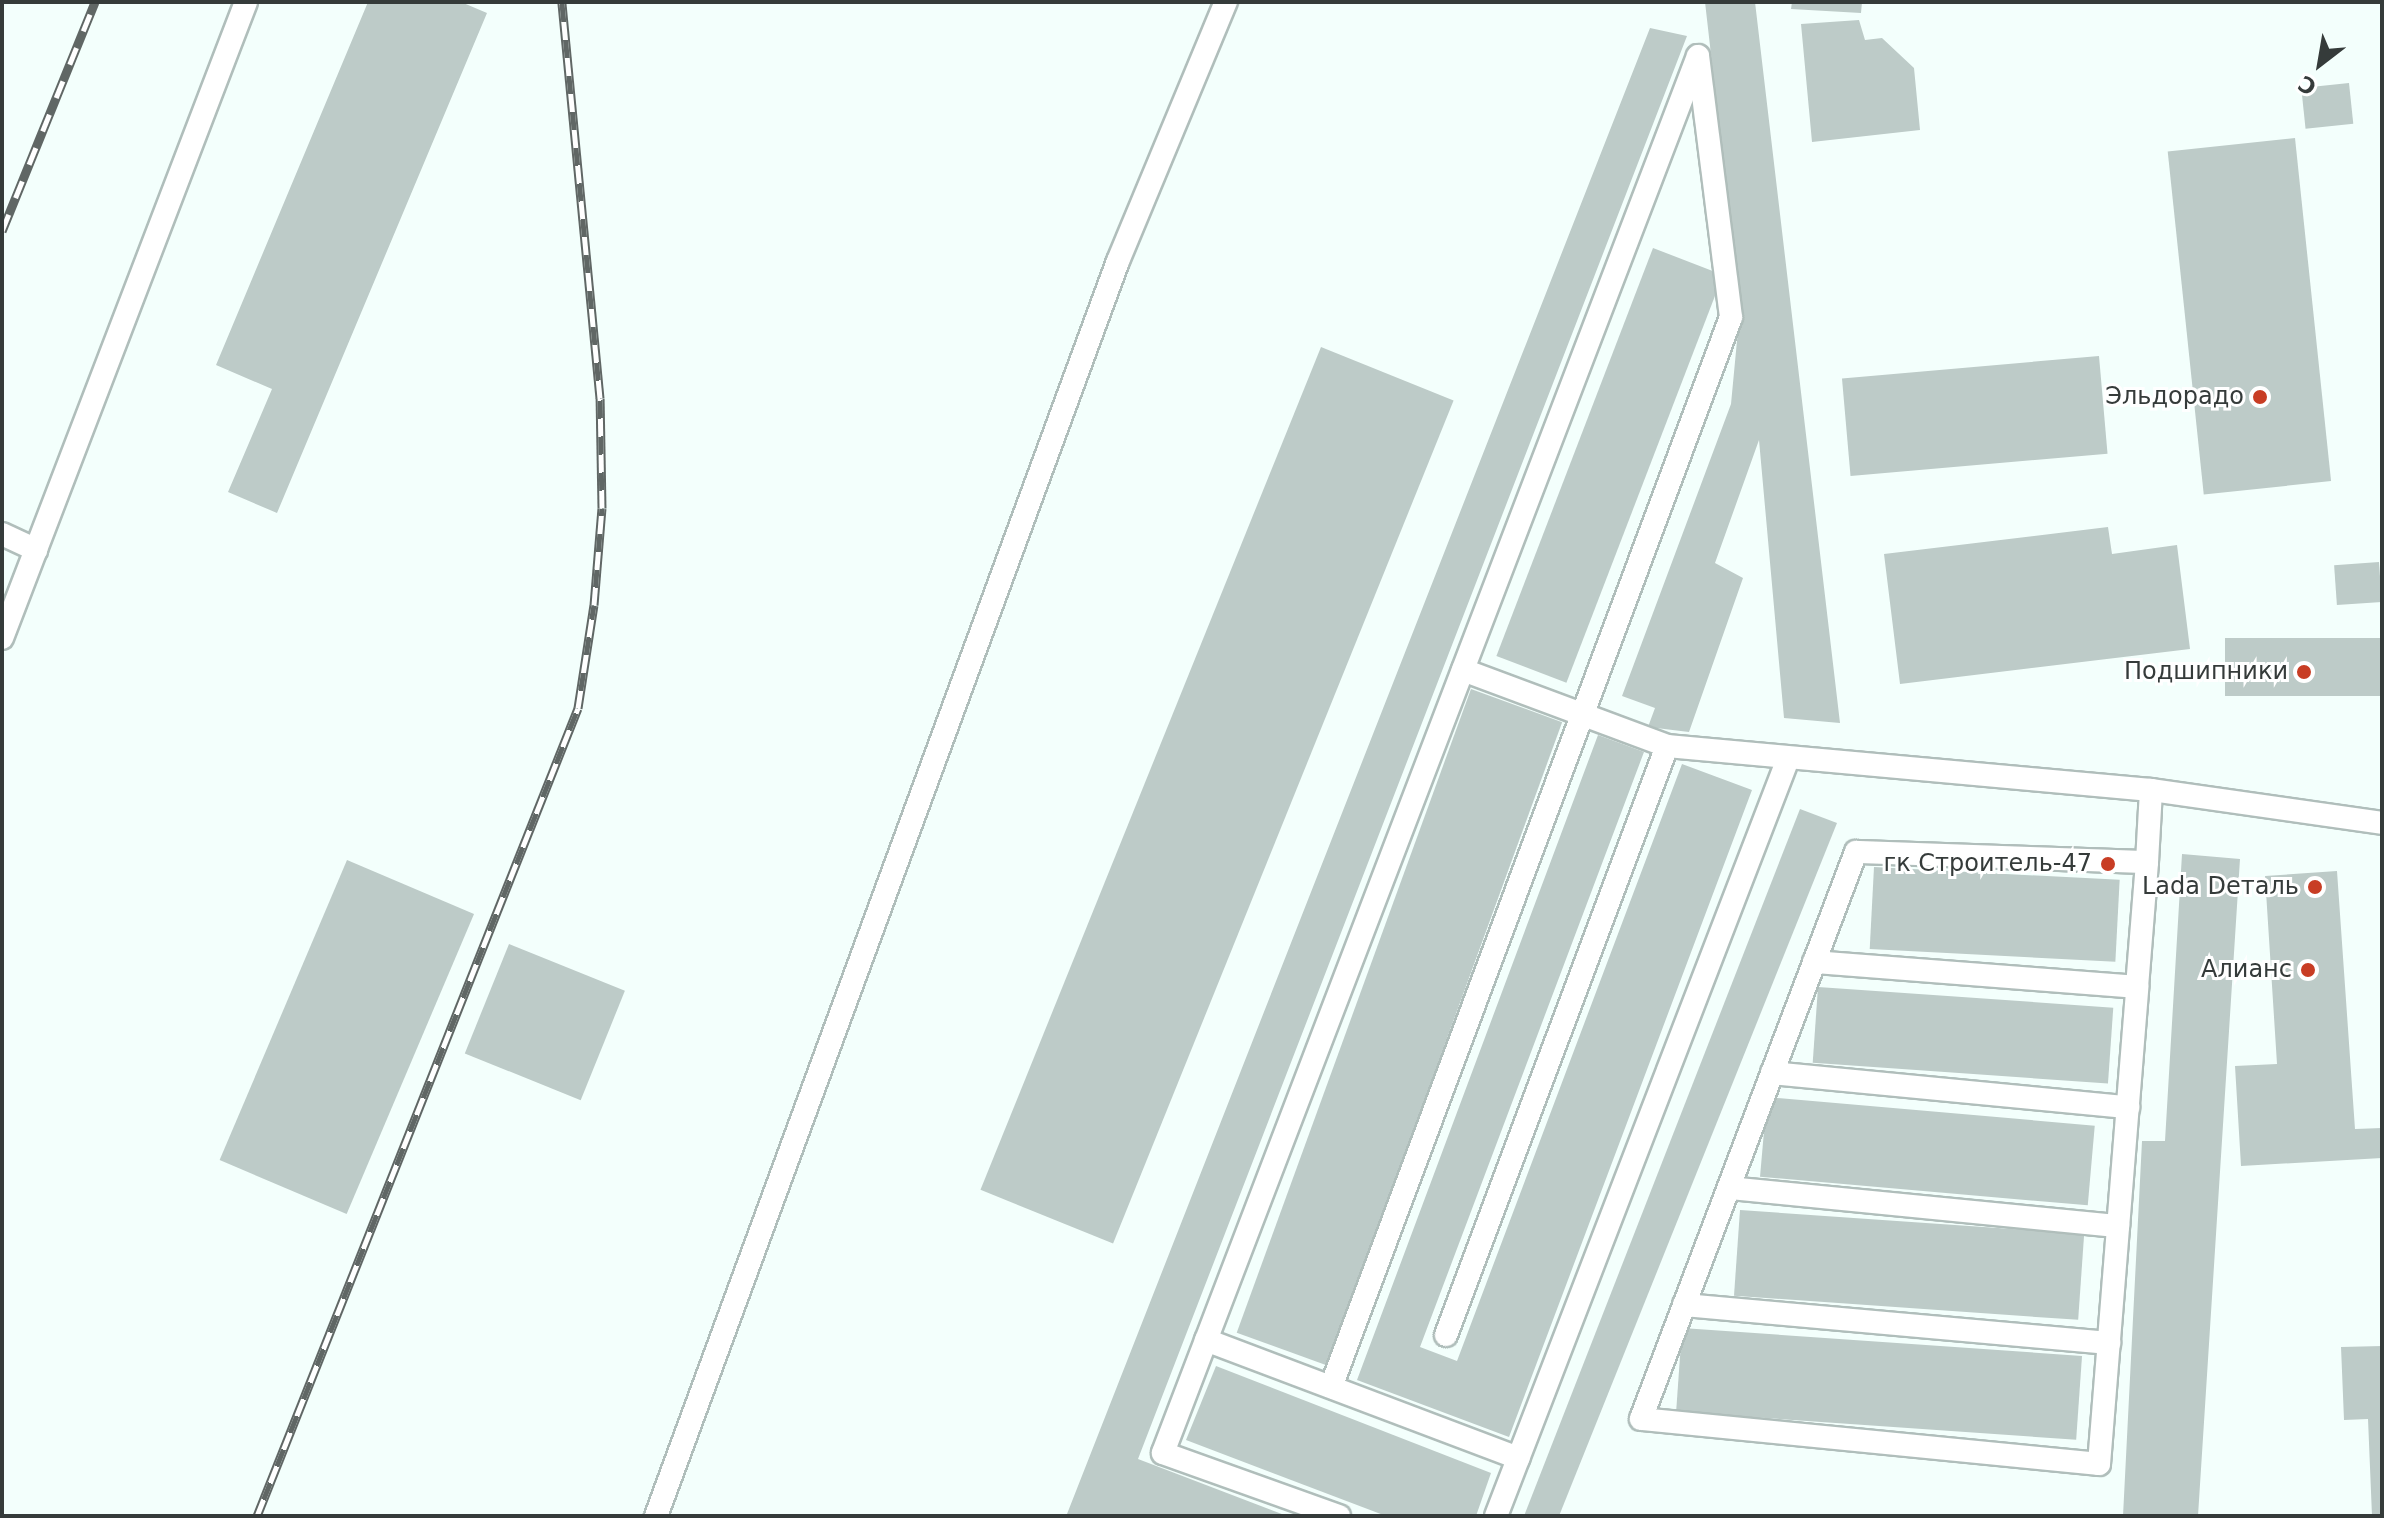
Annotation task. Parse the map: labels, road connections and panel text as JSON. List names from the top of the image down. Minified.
{"places":["Эльдорадо","Подшипники","гк Строитель-47","Lada Dеталь","Алианс"],"north":"bottom left"}
